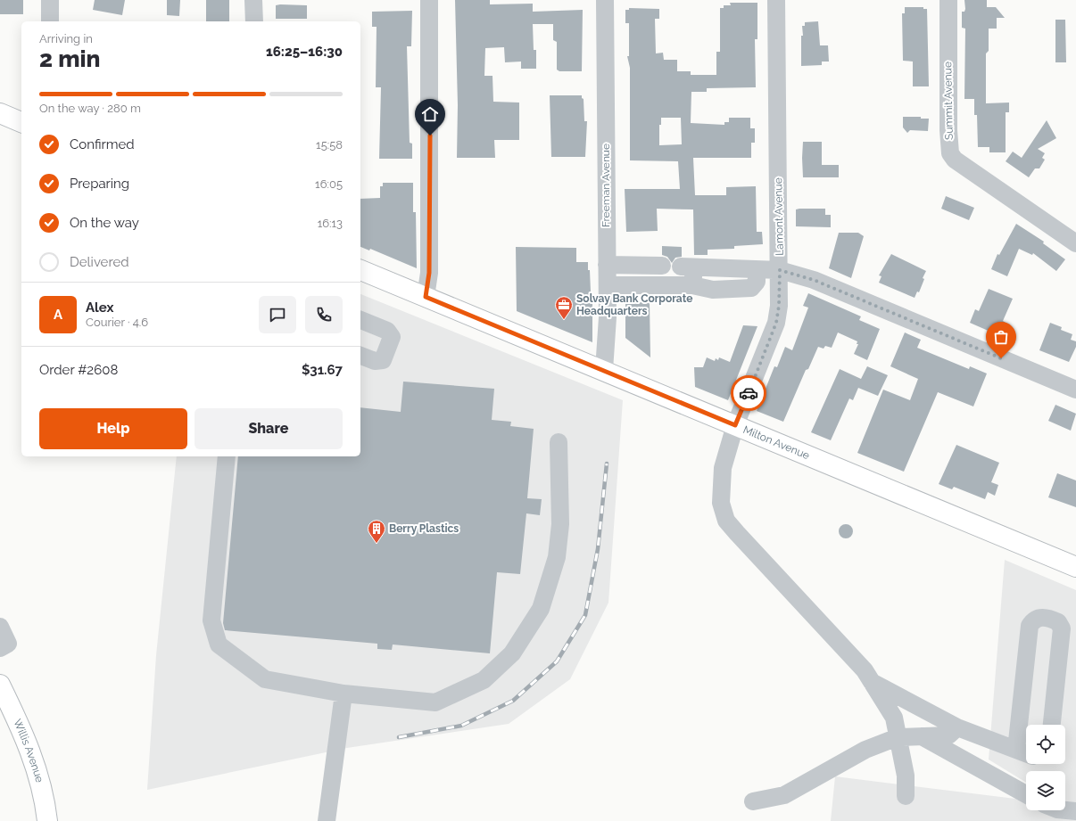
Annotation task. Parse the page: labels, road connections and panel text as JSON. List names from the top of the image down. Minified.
{"streets":{"main road":["Milton Avenue","Willis Avenue"],"street":["Summit Avenue","Freeman Avenue","Lamont Avenue"]},"crossings":[["Freeman Avenue","Milton Avenue"],["Lamont Avenue","Milton Avenue"]],"places":{"office":["Solvay Bank Corporate Headquarters"],"building":["Berry Plastics"]},"page":{"heading":["2 min","Arriving in","16:25–16:30"],"panel":["Alex","Courier · 4.6","Order #2608","$31.67"],"bar":"On the way · 280 m","list":[["Confirmed","15:58"],["Preparing","16:05"],["On the way","16:13"],"Delivered"],"round":"A","buttons":["Help","Share"]}}
